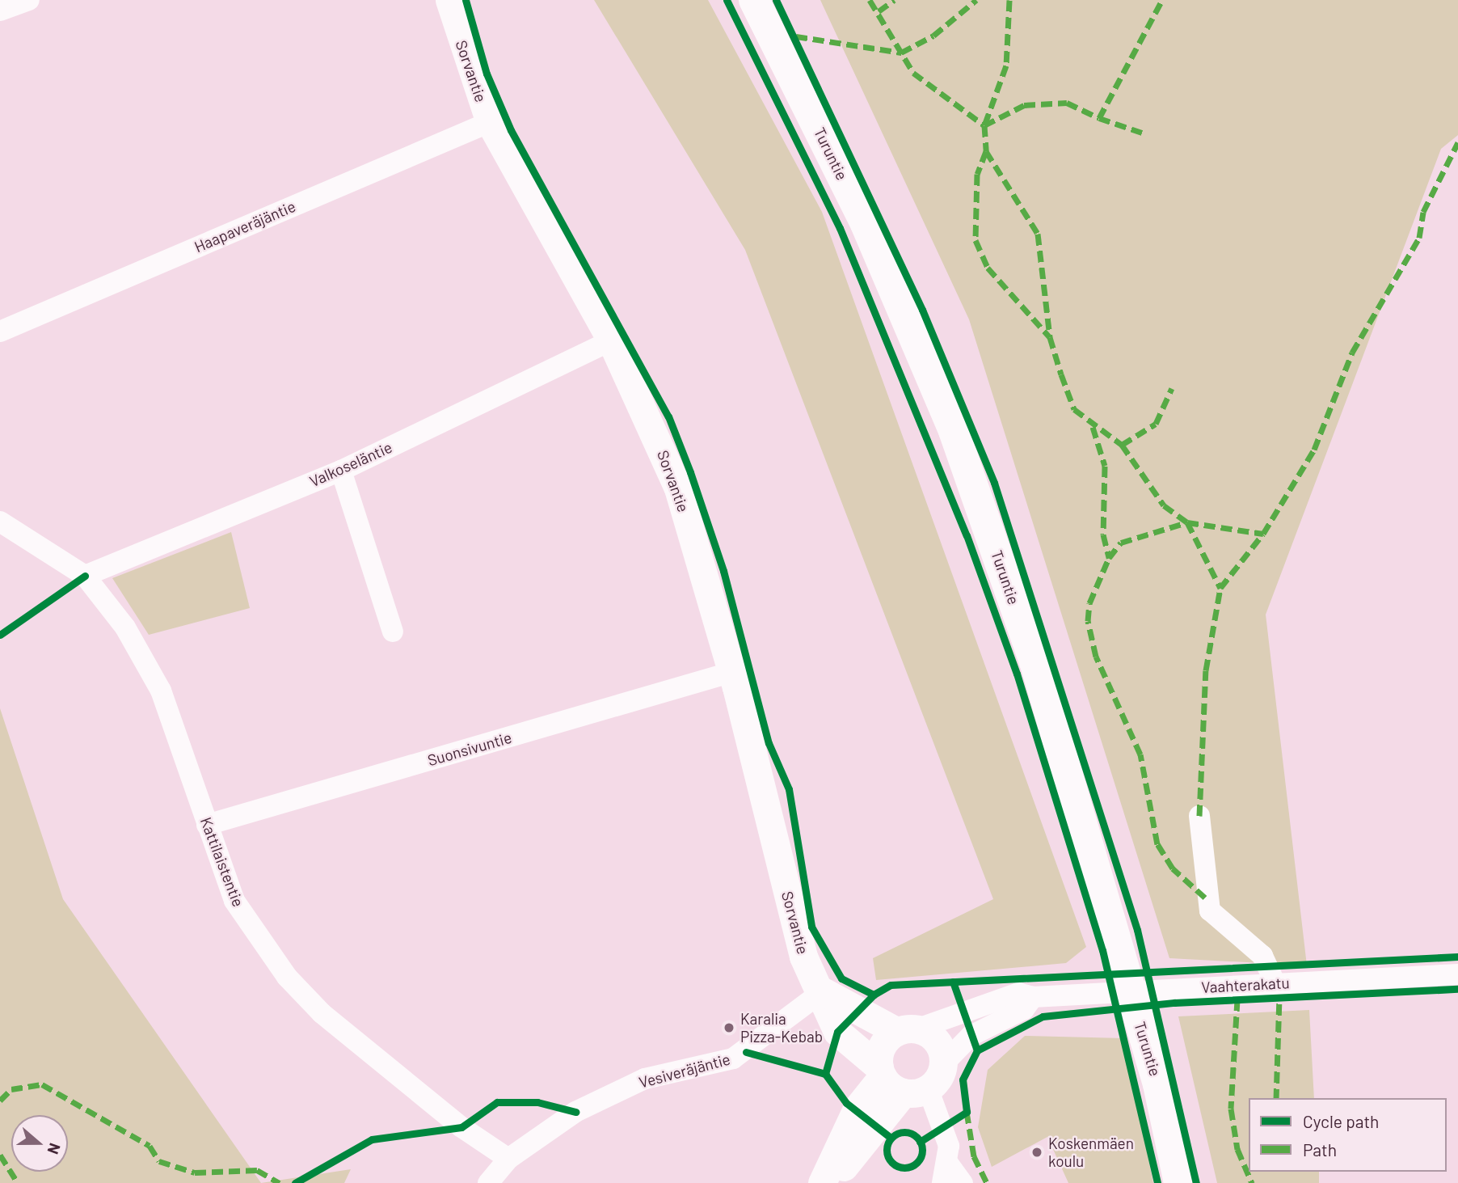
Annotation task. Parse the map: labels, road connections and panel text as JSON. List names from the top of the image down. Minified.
{"streets":{"highway":["Turuntie"],"main road":["Sorvantie"],"street":["Haapaveräjäntie","Valkoseläntie","Suonsivuntie","Kattilaistentie","Vaahterakatu","Vesiveräjäntie"]},"crossings":[["Sorvantie","Haapaveräjäntie"],["Sorvantie","Valkoseläntie"],["Sorvantie","Suonsivuntie"],["Sorvantie","Vesiveräjäntie"],["Valkoseläntie","Kattilaistentie"],["Suonsivuntie","Kattilaistentie"],["Kattilaistentie","Vesiveräjäntie"]],"places":["Karalia Pizza-Kebab","Koskenmäen koulu"],"legend":["Cycle path","Path"],"north":"right"}
